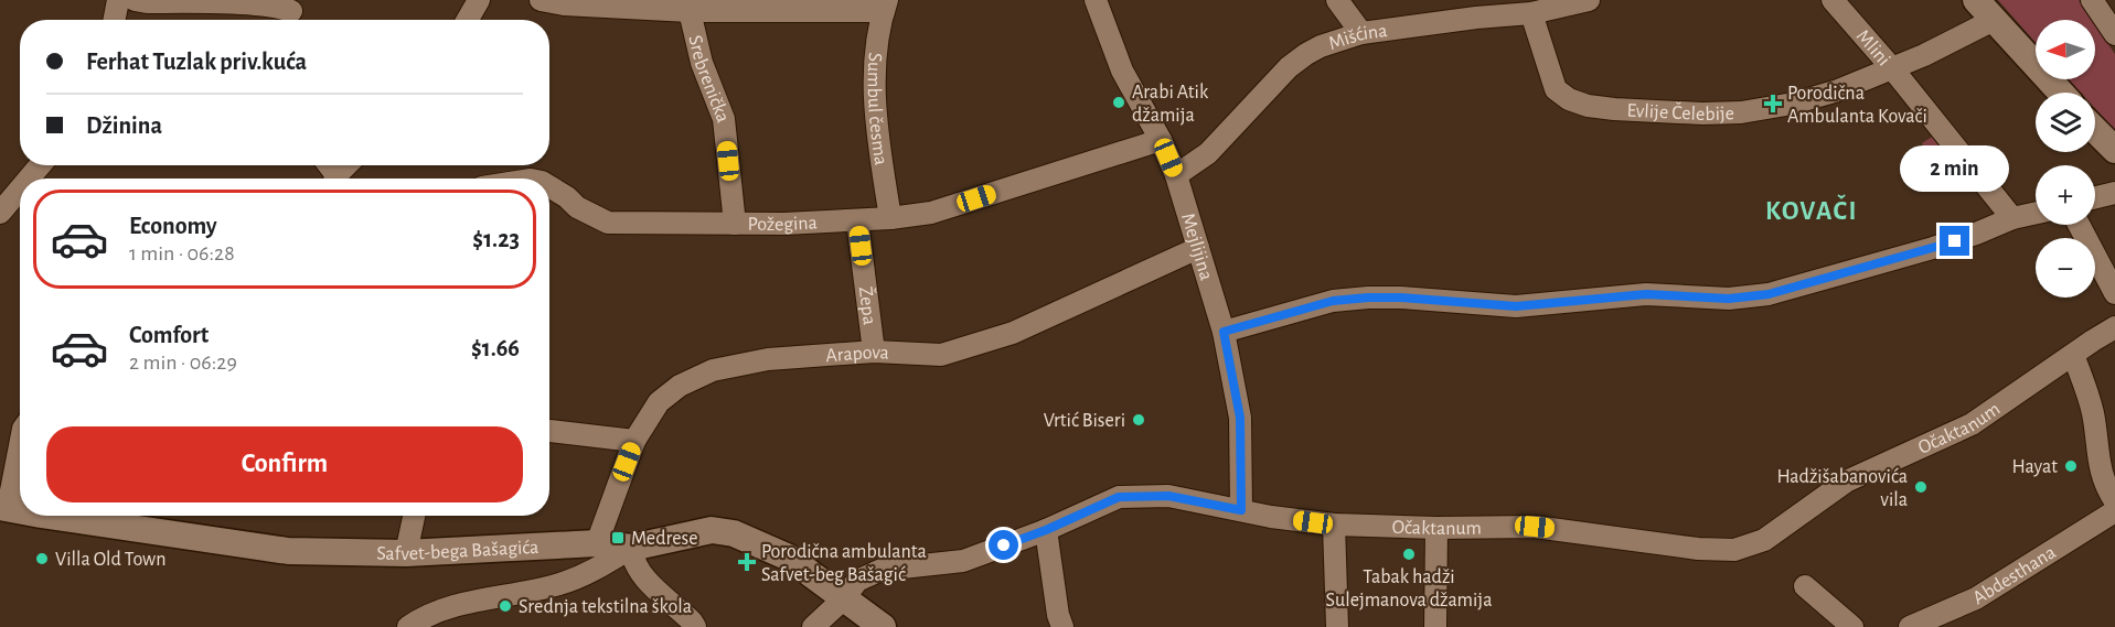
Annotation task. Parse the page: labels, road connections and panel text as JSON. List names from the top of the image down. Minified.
{"streets":{"street":["Mišćina","Mlini","Srebrenička","Sumbul česma","Evlije Čelebije","Požegina","Mejlijina","Žepa","Arapova","Očaktanum","Safvet-bega Bašagića","Abdesthana"]},"crossings":[["Mišćina","Evlije Čelebije"],["Mišćina","Mejlijina"],["Mlini","Evlije Čelebije"],["Srebrenička","Požegina"],["Sumbul česma","Požegina"],["Požegina","Mejlijina"],["Požegina","Žepa"],["Mejlijina","Arapova"],["Mejlijina","Očaktanum"],["Žepa","Arapova"],["Arapova","Safvet-bega Bašagića"],["Očaktanum","Safvet-bega Bašagića"]],"districts":["KOVAČI"],"places":{"other":["Arabi Atik džamija","Vrtić Biseri","Hayat","Hadžišabanovića vila","Tabak hadži Sulejmanova džamija","Villa Old Town","Srednja tekstilna škola"],"health":["Porodična Ambulanta Kovači","Porodična ambulanta Safvet-beg Bašagić"],"transit":["Medrese"]},"north":"left","page":{"map_buttons":["+","−"],"banner":["Ferhat Tuzlak priv.kuća","Džinina"],"bubble":"2 min","list":[{"name":"Economy","note":"1 min · 06:28","value":"$1.23"},{"name":"Comfort","note":"2 min · 06:29","value":"$1.66"}],"buttons":"Confirm"}}
